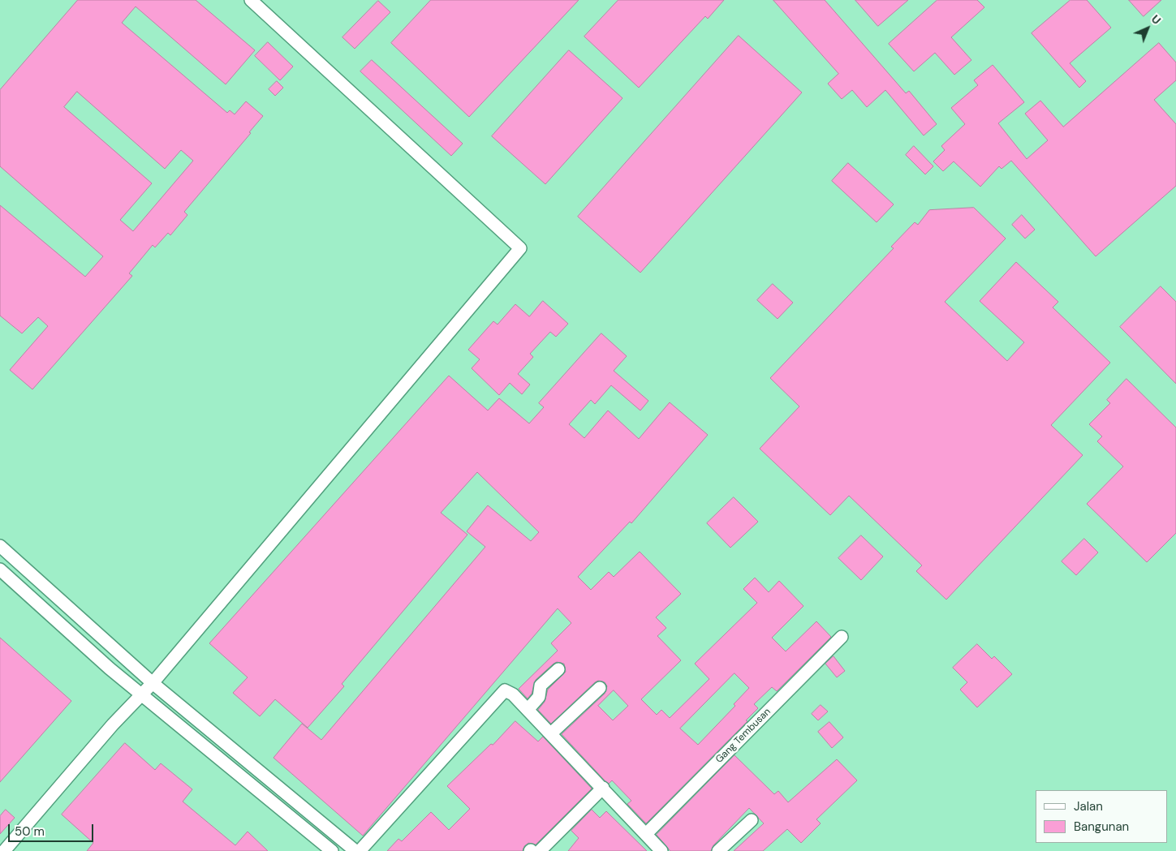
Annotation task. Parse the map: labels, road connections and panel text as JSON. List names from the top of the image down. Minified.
{"streets":{"street":["Gang Tembusan"]},"legend":["Jalan","Bangunan"],"scale_bar":"50 m","north":"top right"}
